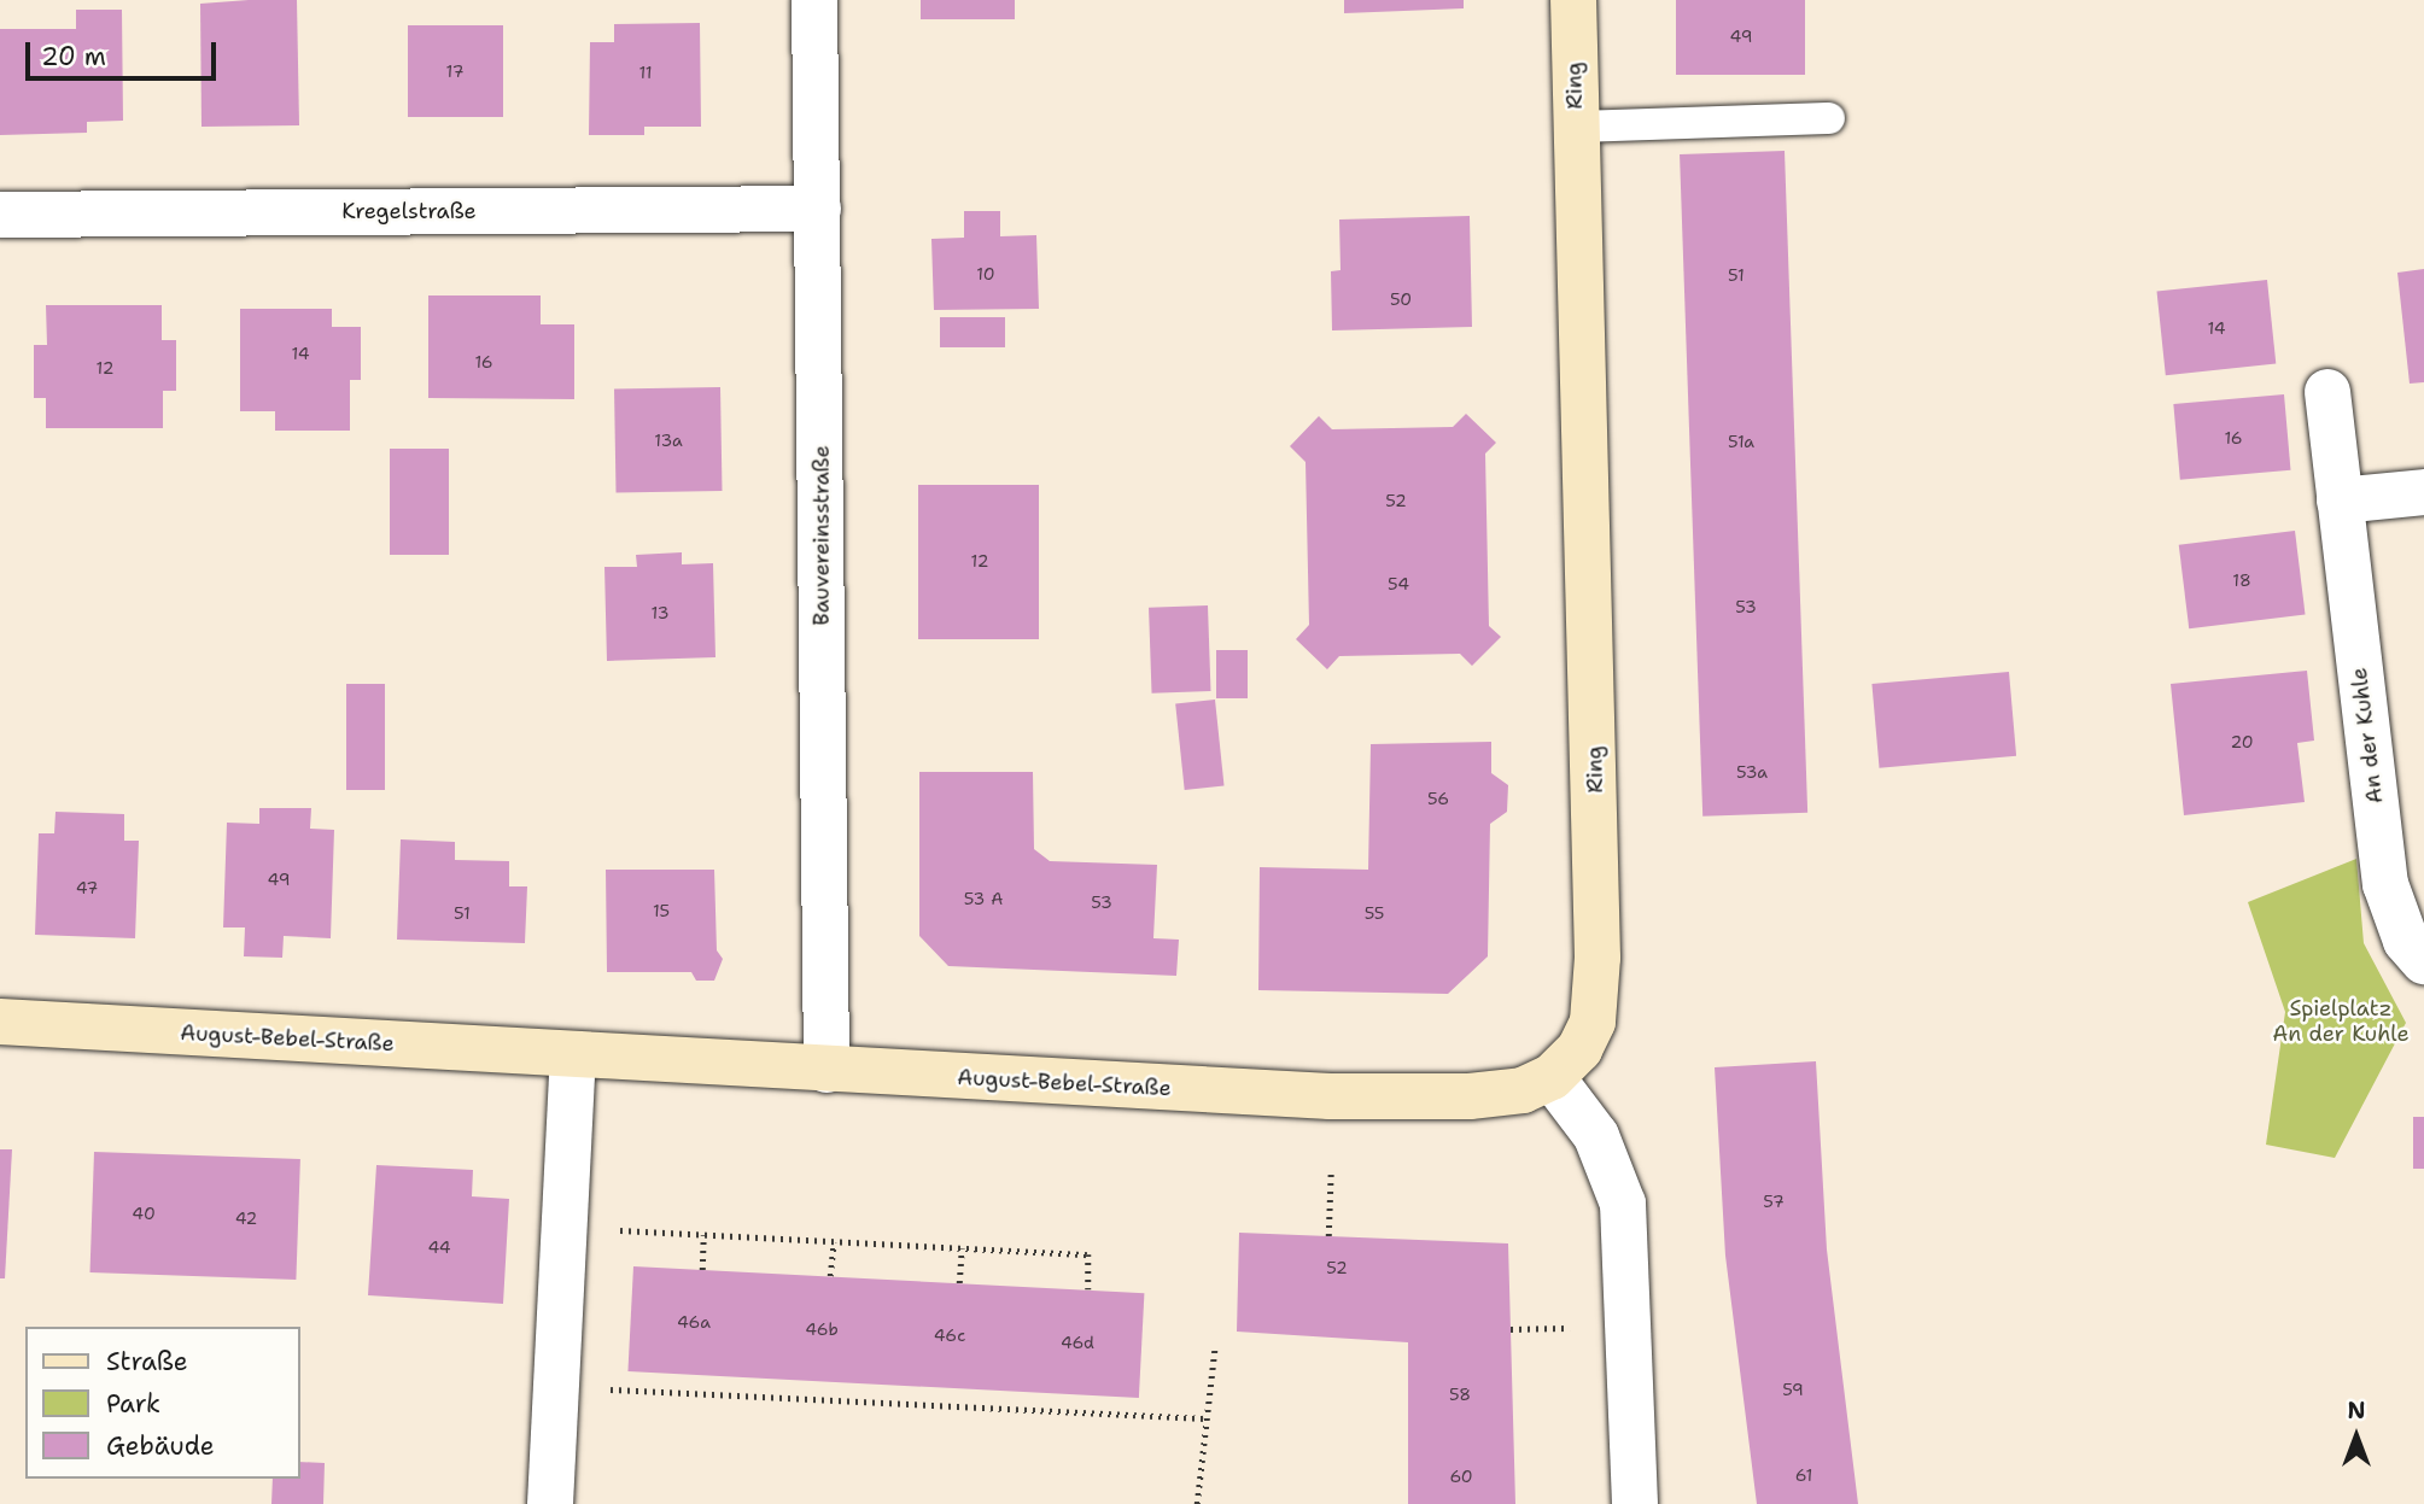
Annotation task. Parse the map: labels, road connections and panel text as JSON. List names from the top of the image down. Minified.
{"streets":{"street":["Ring","Kregelstraße","Bauvereinsstraße","An der Kuhle","August-Bebel-Straße"]},"crossings":[["Ring","August-Bebel-Straße"],["Kregelstraße","Bauvereinsstraße"],["Bauvereinsstraße","August-Bebel-Straße"]],"parks":["Spielplatz An der Kuhle"],"house_numbers":["49","17","11","10","51","50","14","14","16","12","16","13a","51a","52","12","18","54","53","13","20","53a","56","49","47","53 A","53","15","51","55","57","40","42","44","52","46a","46b","46c","46d","59","58","61","60"],"legend":["Straße","Park","Gebäude"],"scale_bar":"20 m","north":"top"}
